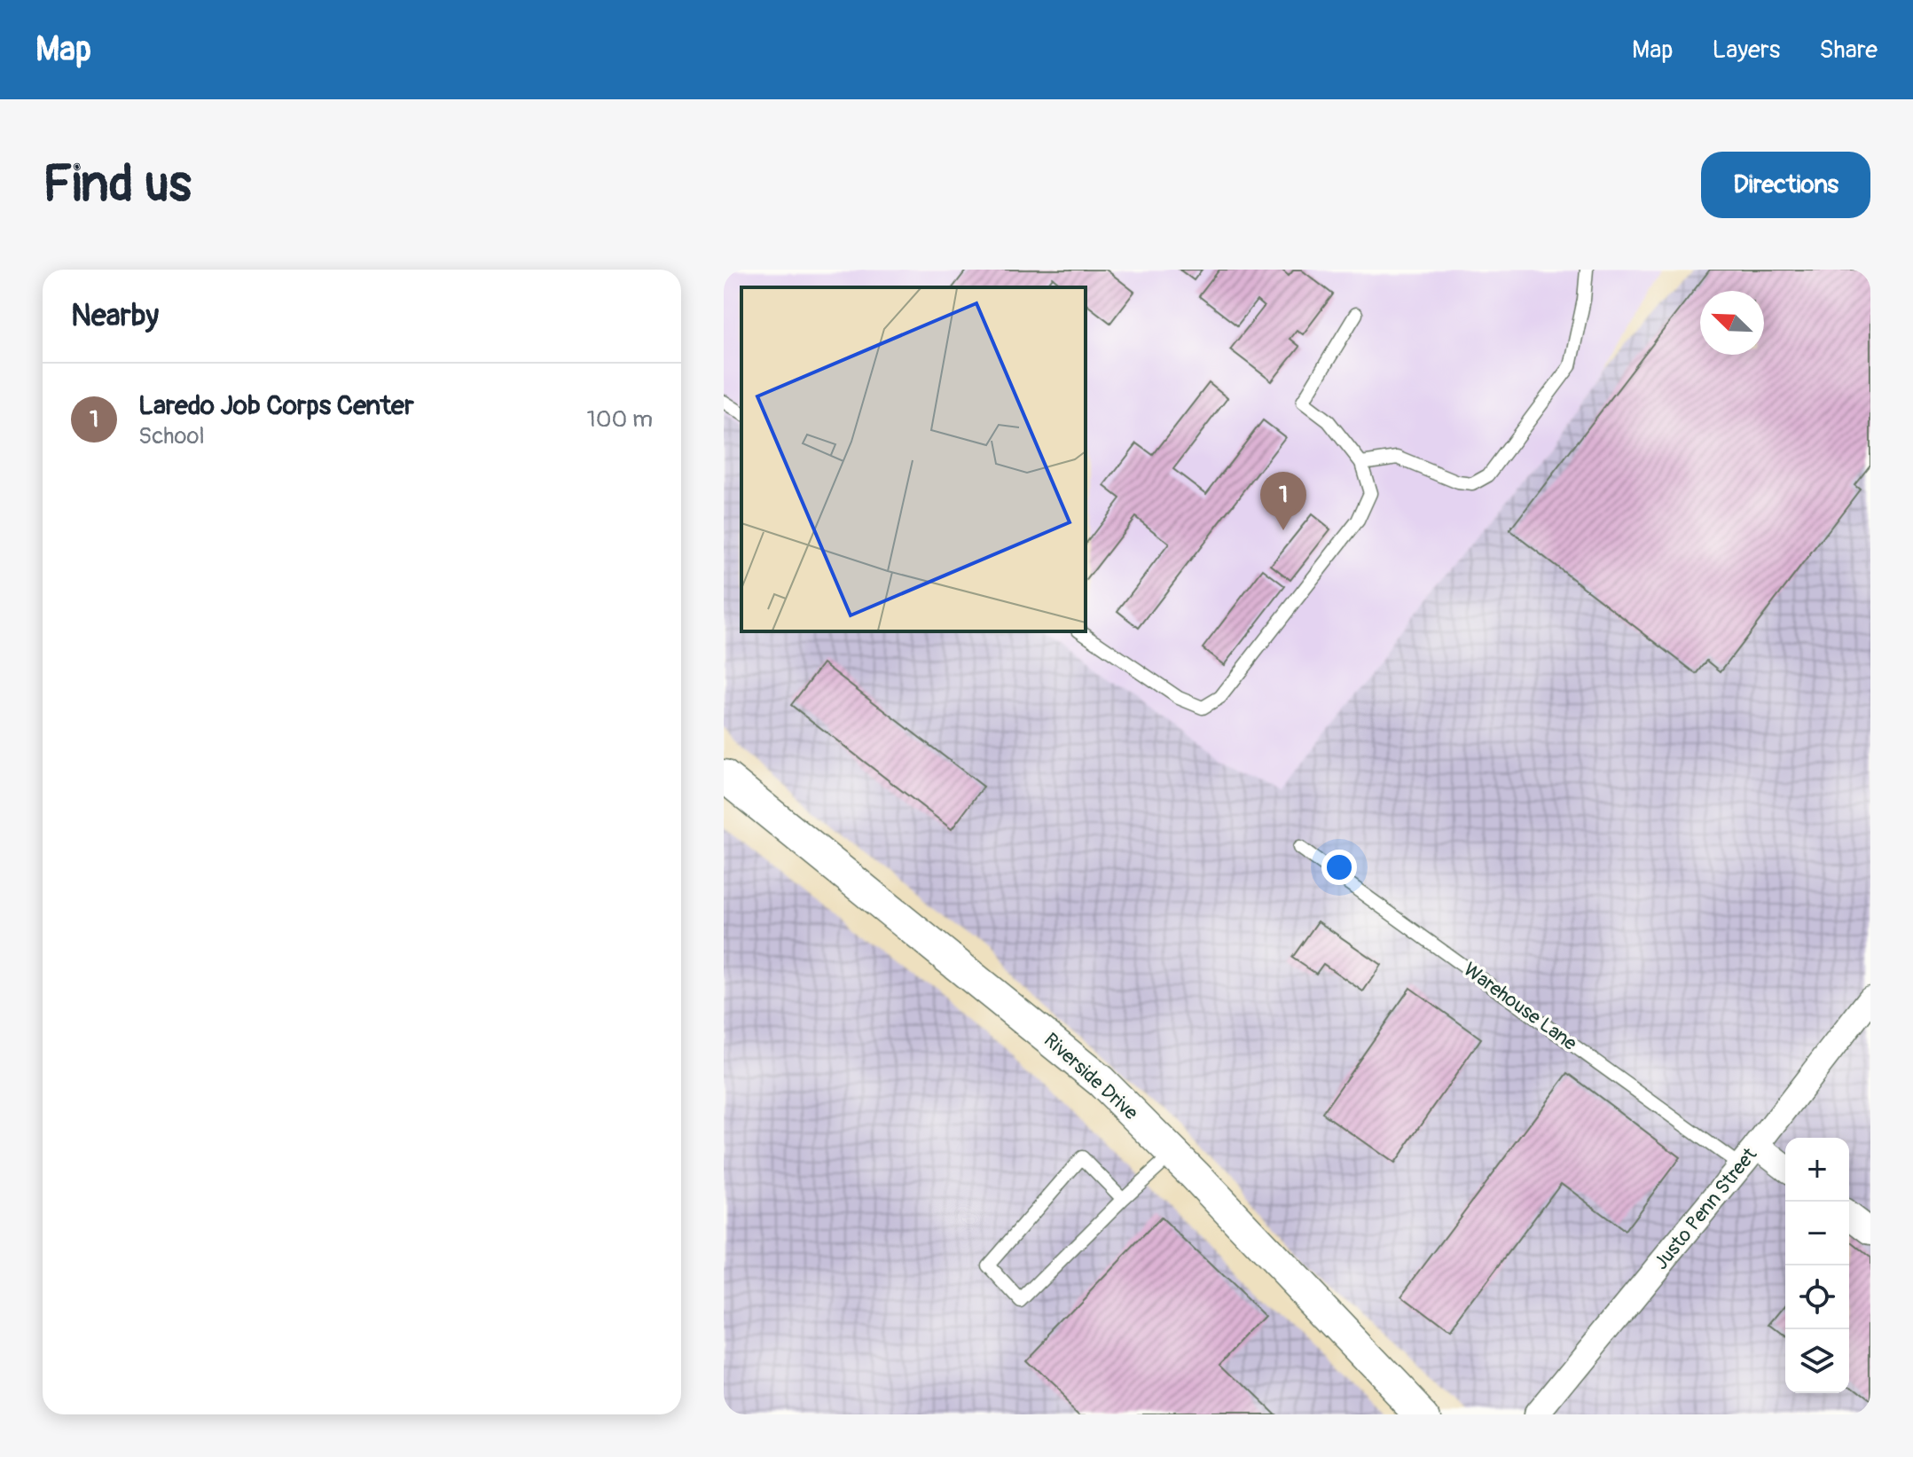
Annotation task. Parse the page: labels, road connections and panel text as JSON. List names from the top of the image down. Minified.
{"streets":{"street":["Riverside Drive","Justo Penn Street"],"lane":["Warehouse Lane"]},"crossings":[["Warehouse Lane","Justo Penn Street"]],"north":"top left","page":{"header":"Map","nav":["Map","Layers","Share"],"buttons":"Directions","title":"Find us","heading":"Nearby","list":[{"mark":"1","name":"Laredo Job Corps Center","note":"School","value":"100 m"}],"pins":"1","map_buttons":["+","−"]}}
